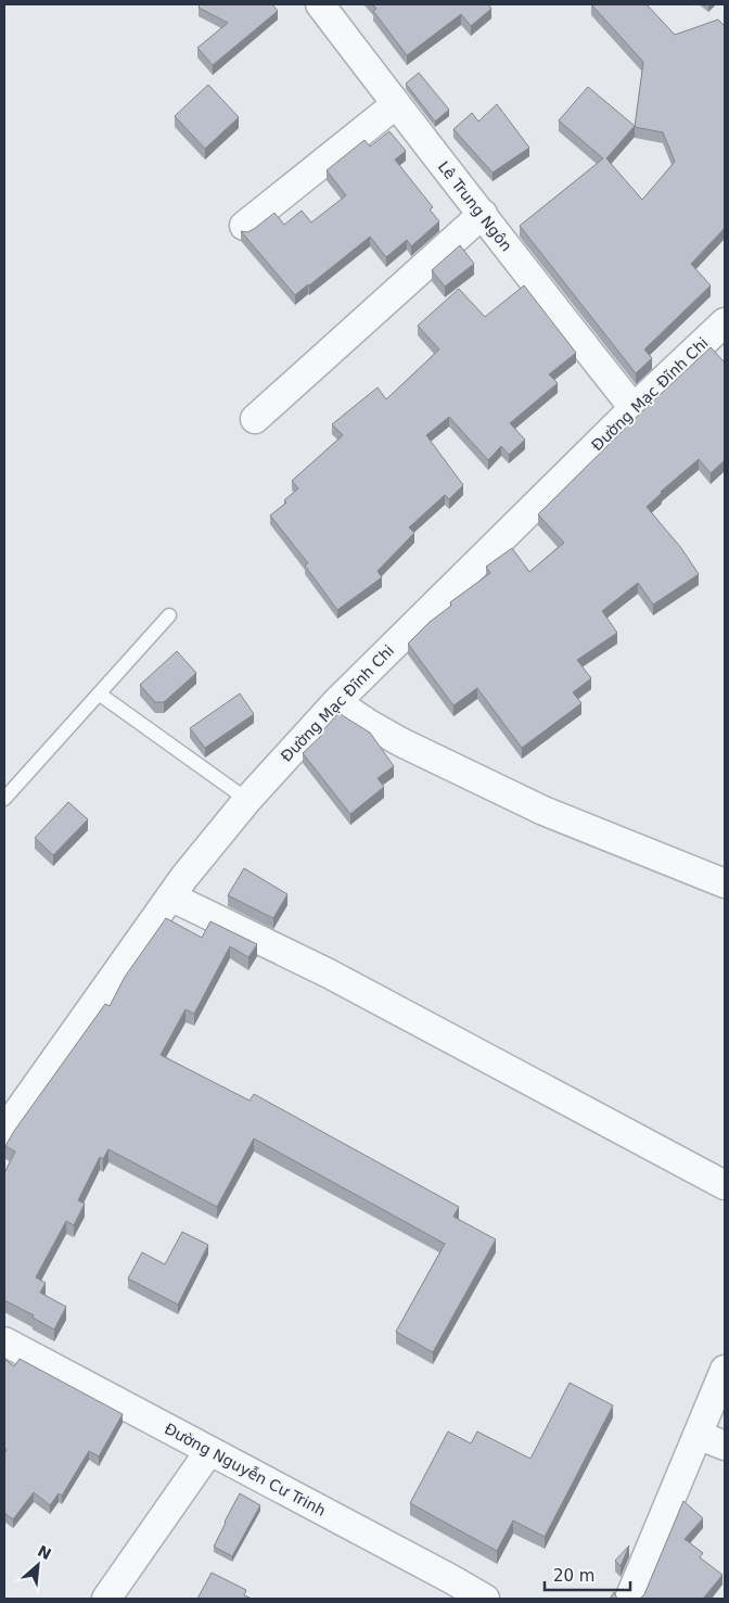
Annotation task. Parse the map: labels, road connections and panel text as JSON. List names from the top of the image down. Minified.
{"streets":{"street":["Lê Trung Ngôn","Đường Mạc Đĩnh Chi","Đường Nguyễn Cư Trinh"]},"crossings":[["Lê Trung Ngôn","Đường Mạc Đĩnh Chi"]],"scale_bar":"20 m","north":"top right"}
